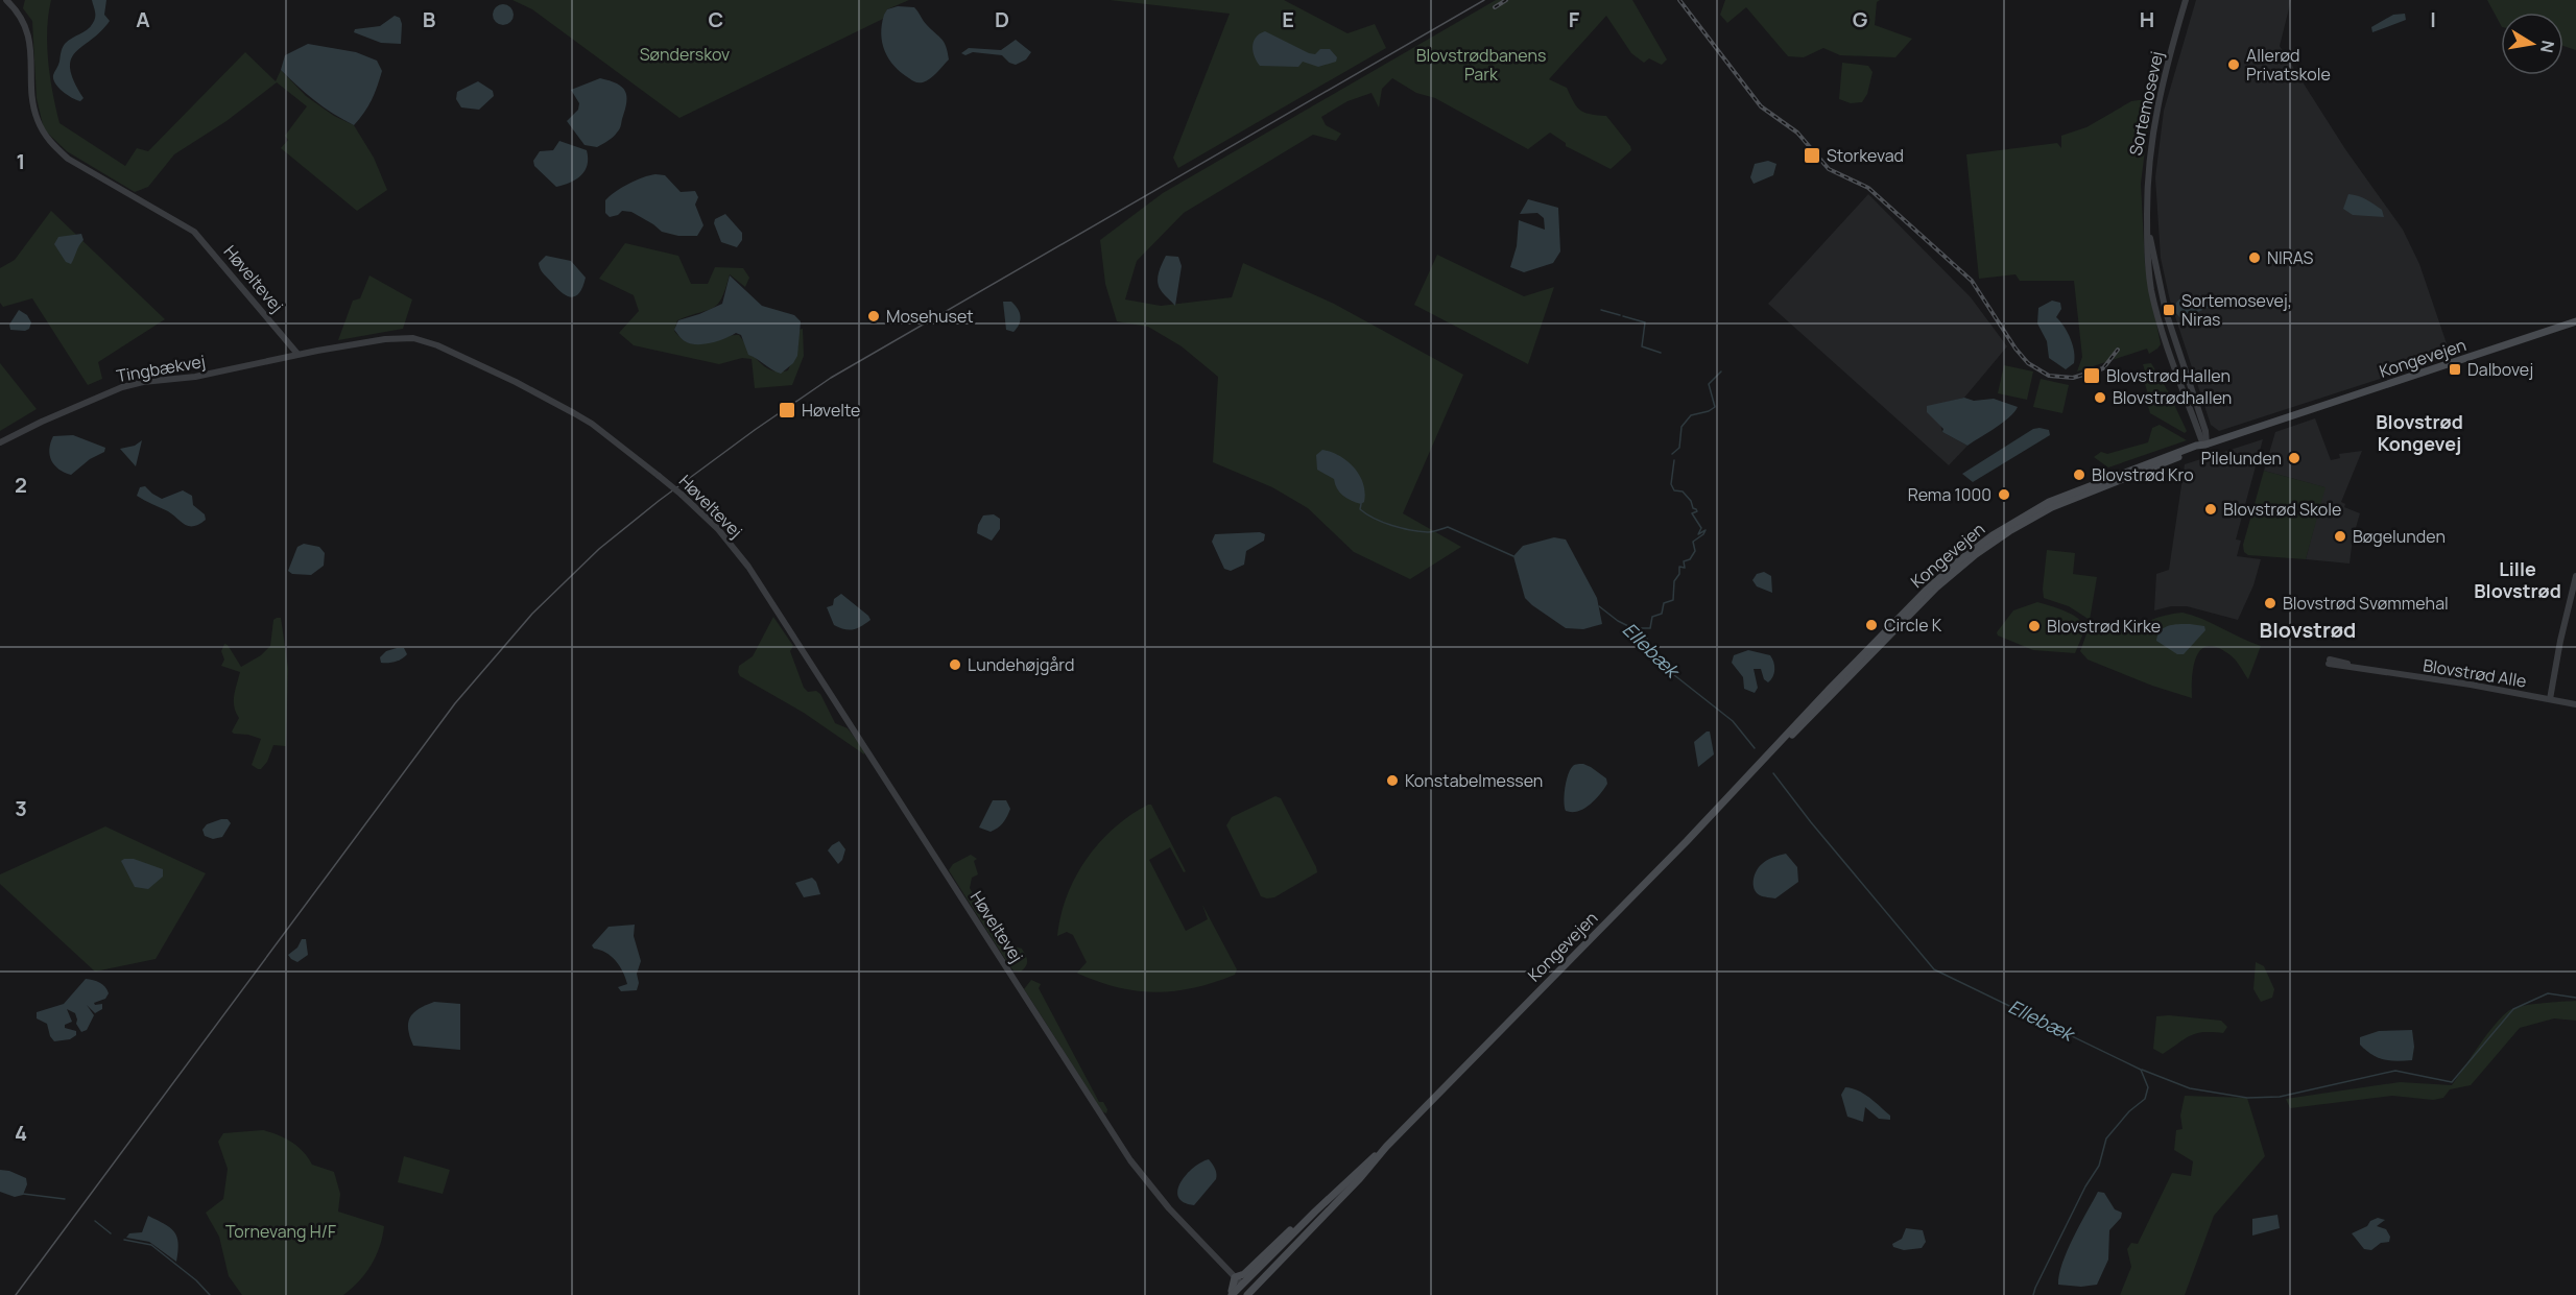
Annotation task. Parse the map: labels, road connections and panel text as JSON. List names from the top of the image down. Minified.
{"streets":{"main road":["Kongevejen"],"street":["Sortemosevej","Høveltevej","Tingbækvej","Blovstrød Alle"]},"crossings":[["Sortemosevej","Kongevejen"],["Høveltevej","Kongevejen"],["Høveltevej","Tingbækvej"]],"districts":["Blovstrød Kongevej","Lille Blovstrød","Blovstrød"],"water":["Ellebæk"],"parks":["Sønderskov","Blovstrødbanens Park","Tornevang H/F"],"places":{"other":["Allerød Privatskole","NIRAS","Mosehuset","Blovstrødhallen","Pilelunden","Blovstrød Kro","Rema 1000","Blovstrød Skole","Bøgelunden","Blovstrød Svømmehal","Circle K","Blovstrød Kirke","Lundehøjgård","Konstabelmessen"],"transit":["Storkevad","Sortemosevej, Niras","Dalbovej","Blovstrød Hallen","Høvelte"]},"north":"right","grid":{"columns":["A","B","C","D","E","F","G","H","I"],"rows":["1","2","3","4"]}}
